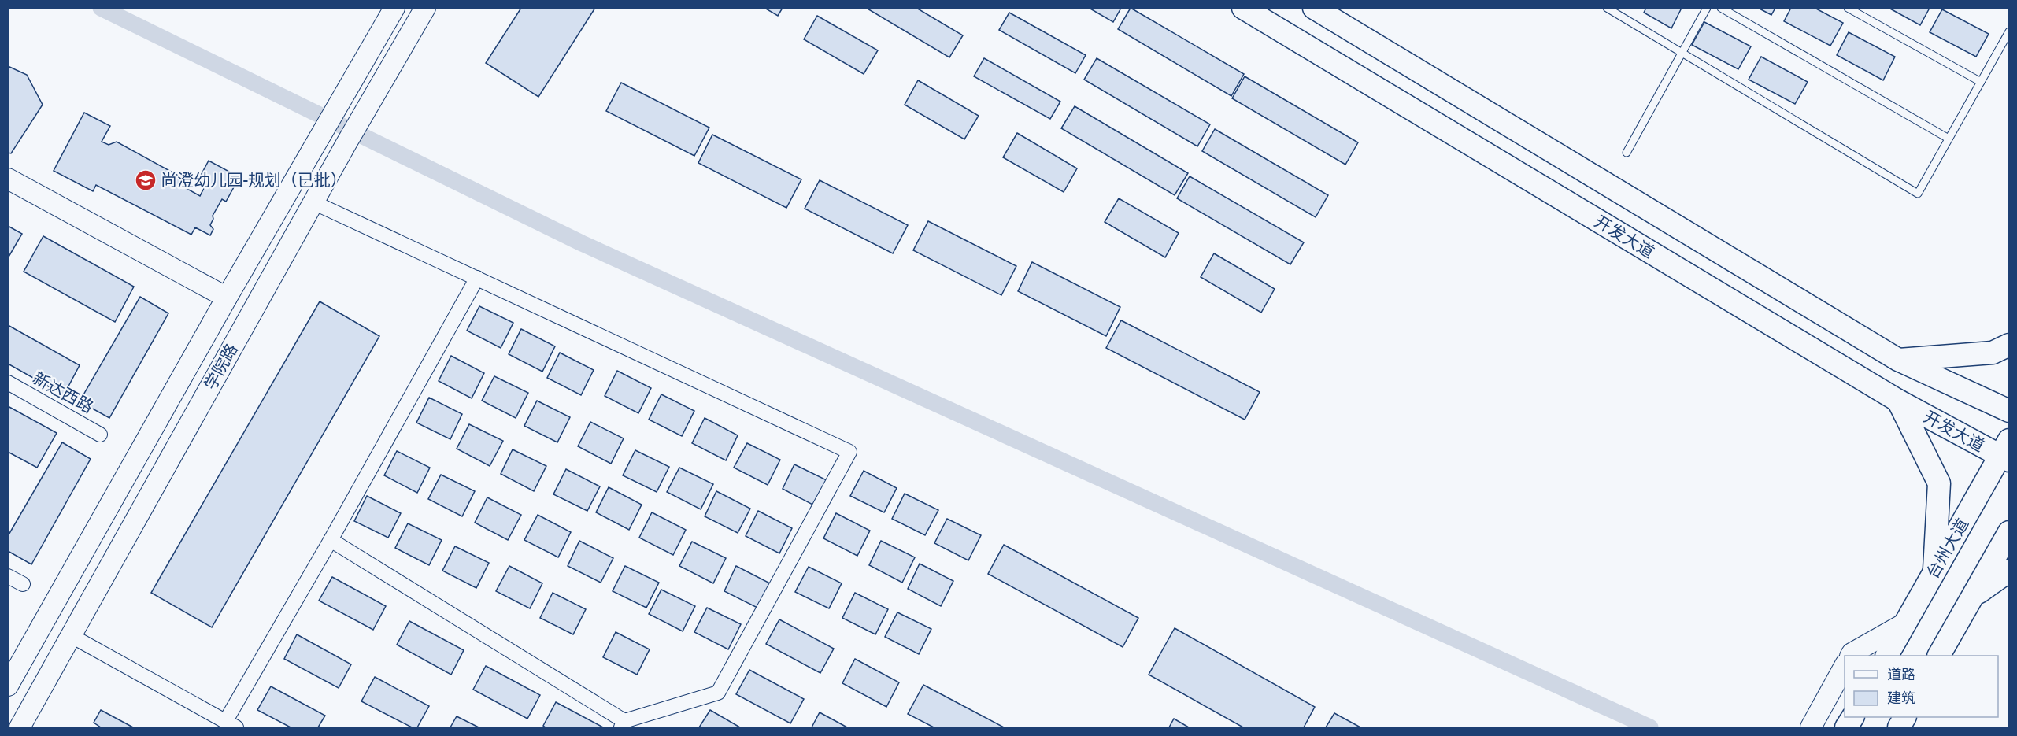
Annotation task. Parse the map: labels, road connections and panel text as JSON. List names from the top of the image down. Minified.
{"streets":{"main road":["开发大道","学院路","台州大道"],"street":["新达西路"]},"crossings":[["开发大道","台州大道"]],"places":{"school or university":["尚澄幼儿园-规划（已批）"]},"legend":["道路","建筑"]}
